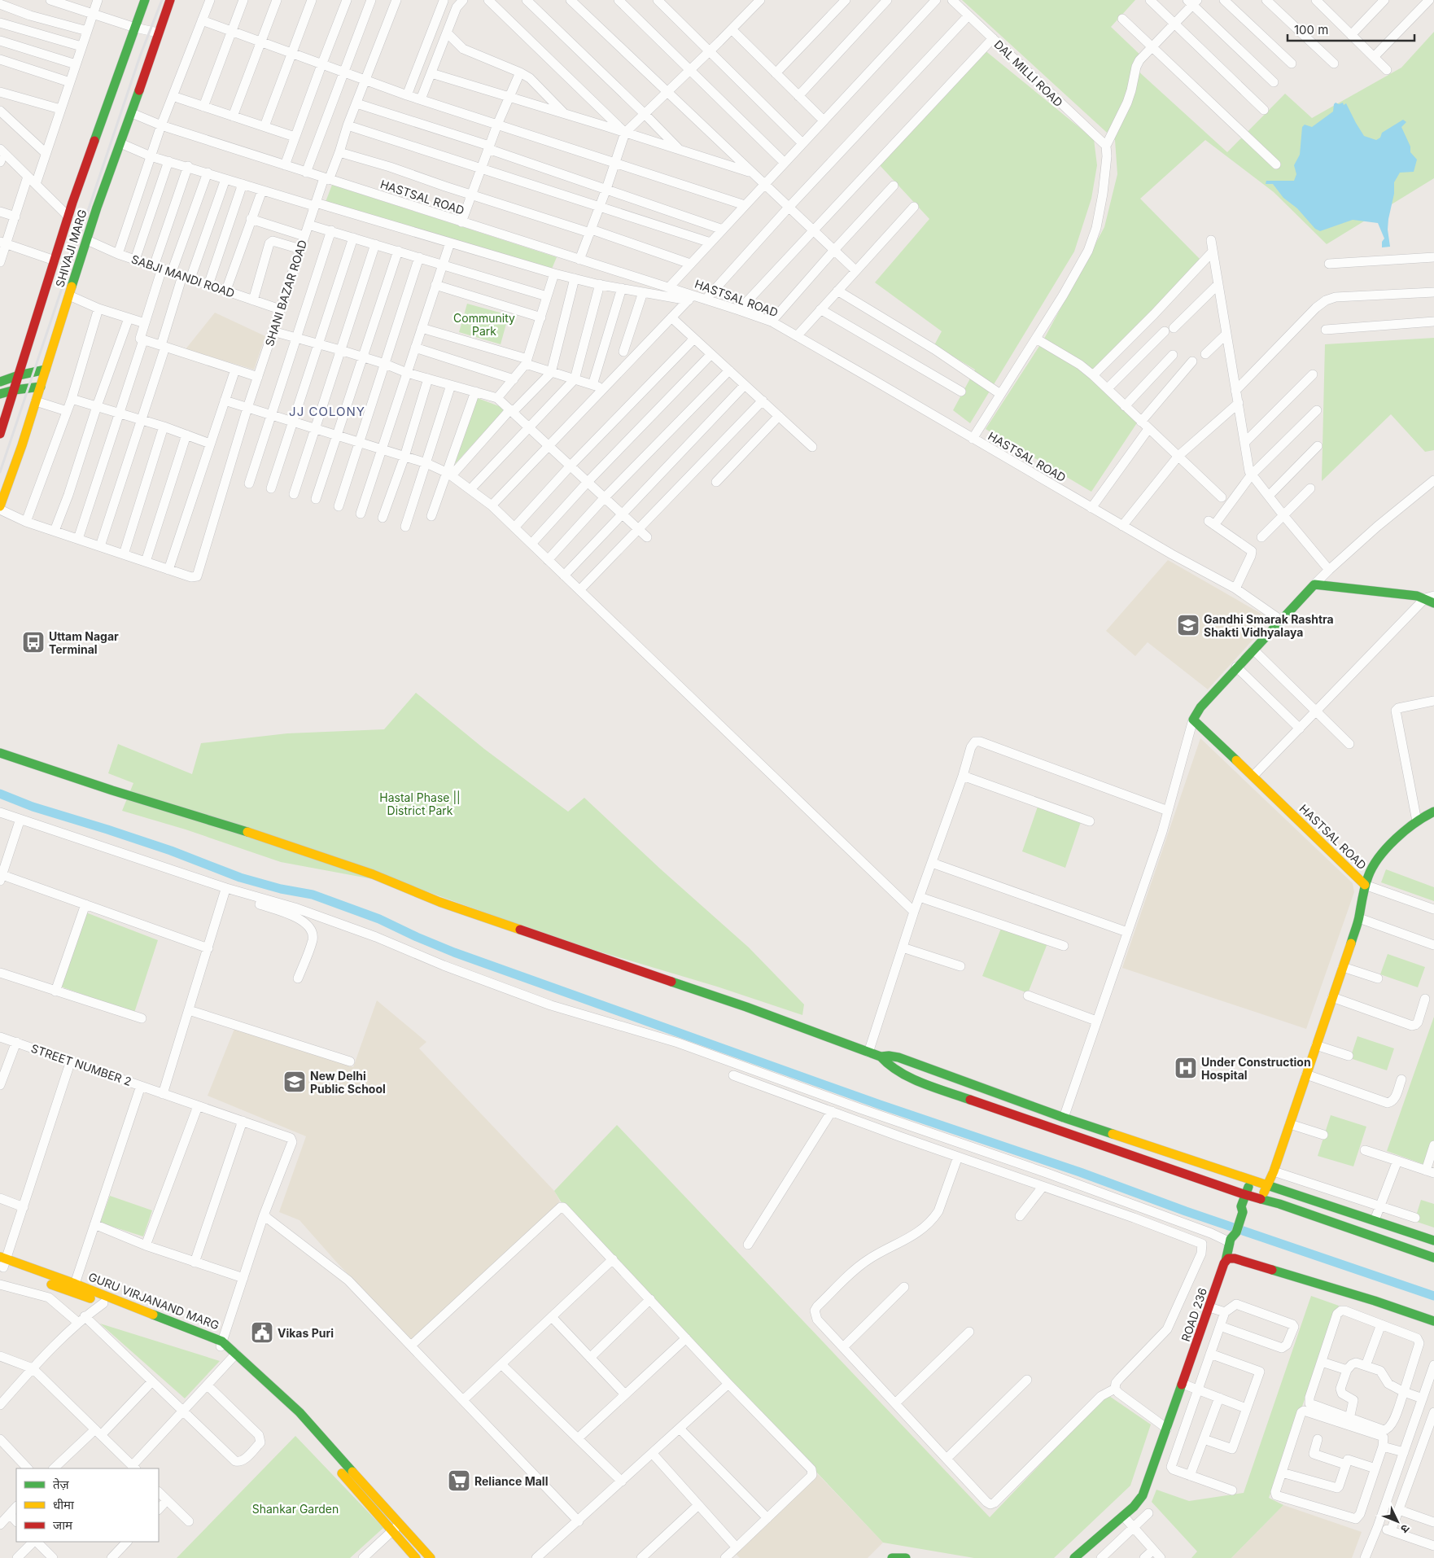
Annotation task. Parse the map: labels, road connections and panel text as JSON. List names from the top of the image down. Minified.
{"streets":{"street":["DAL MILLI ROAD","HASTSAL ROAD","SHIVAJI MARG","SABJI MANDI ROAD","SHANI BAZAR ROAD","STREET NUMBER 2","GURU VIRJANAND MARG","ROAD 236"]},"crossings":[["HASTSAL ROAD","SHIVAJI MARG"],["HASTSAL ROAD","SHANI BAZAR ROAD"],["SHIVAJI MARG","SABJI MANDI ROAD"],["SABJI MANDI ROAD","SHANI BAZAR ROAD"]],"districts":["JJ COLONY"],"parks":["Community Park","Hastal Phase || District Park","Shankar Garden"],"places":{"school or university":["Gandhi Smarak Rashtra Shakti Vidhyalaya","New Delhi Public School"],"bus stop":["Uttam Nagar Terminal"],"hospital":["Under Construction Hospital"],"public building":["Vikas Puri"],"supermarket":["Reliance Mall"]},"legend":["तेज़","धीमा","जाम"],"scale_bar":"100 m","north":"bottom right"}
